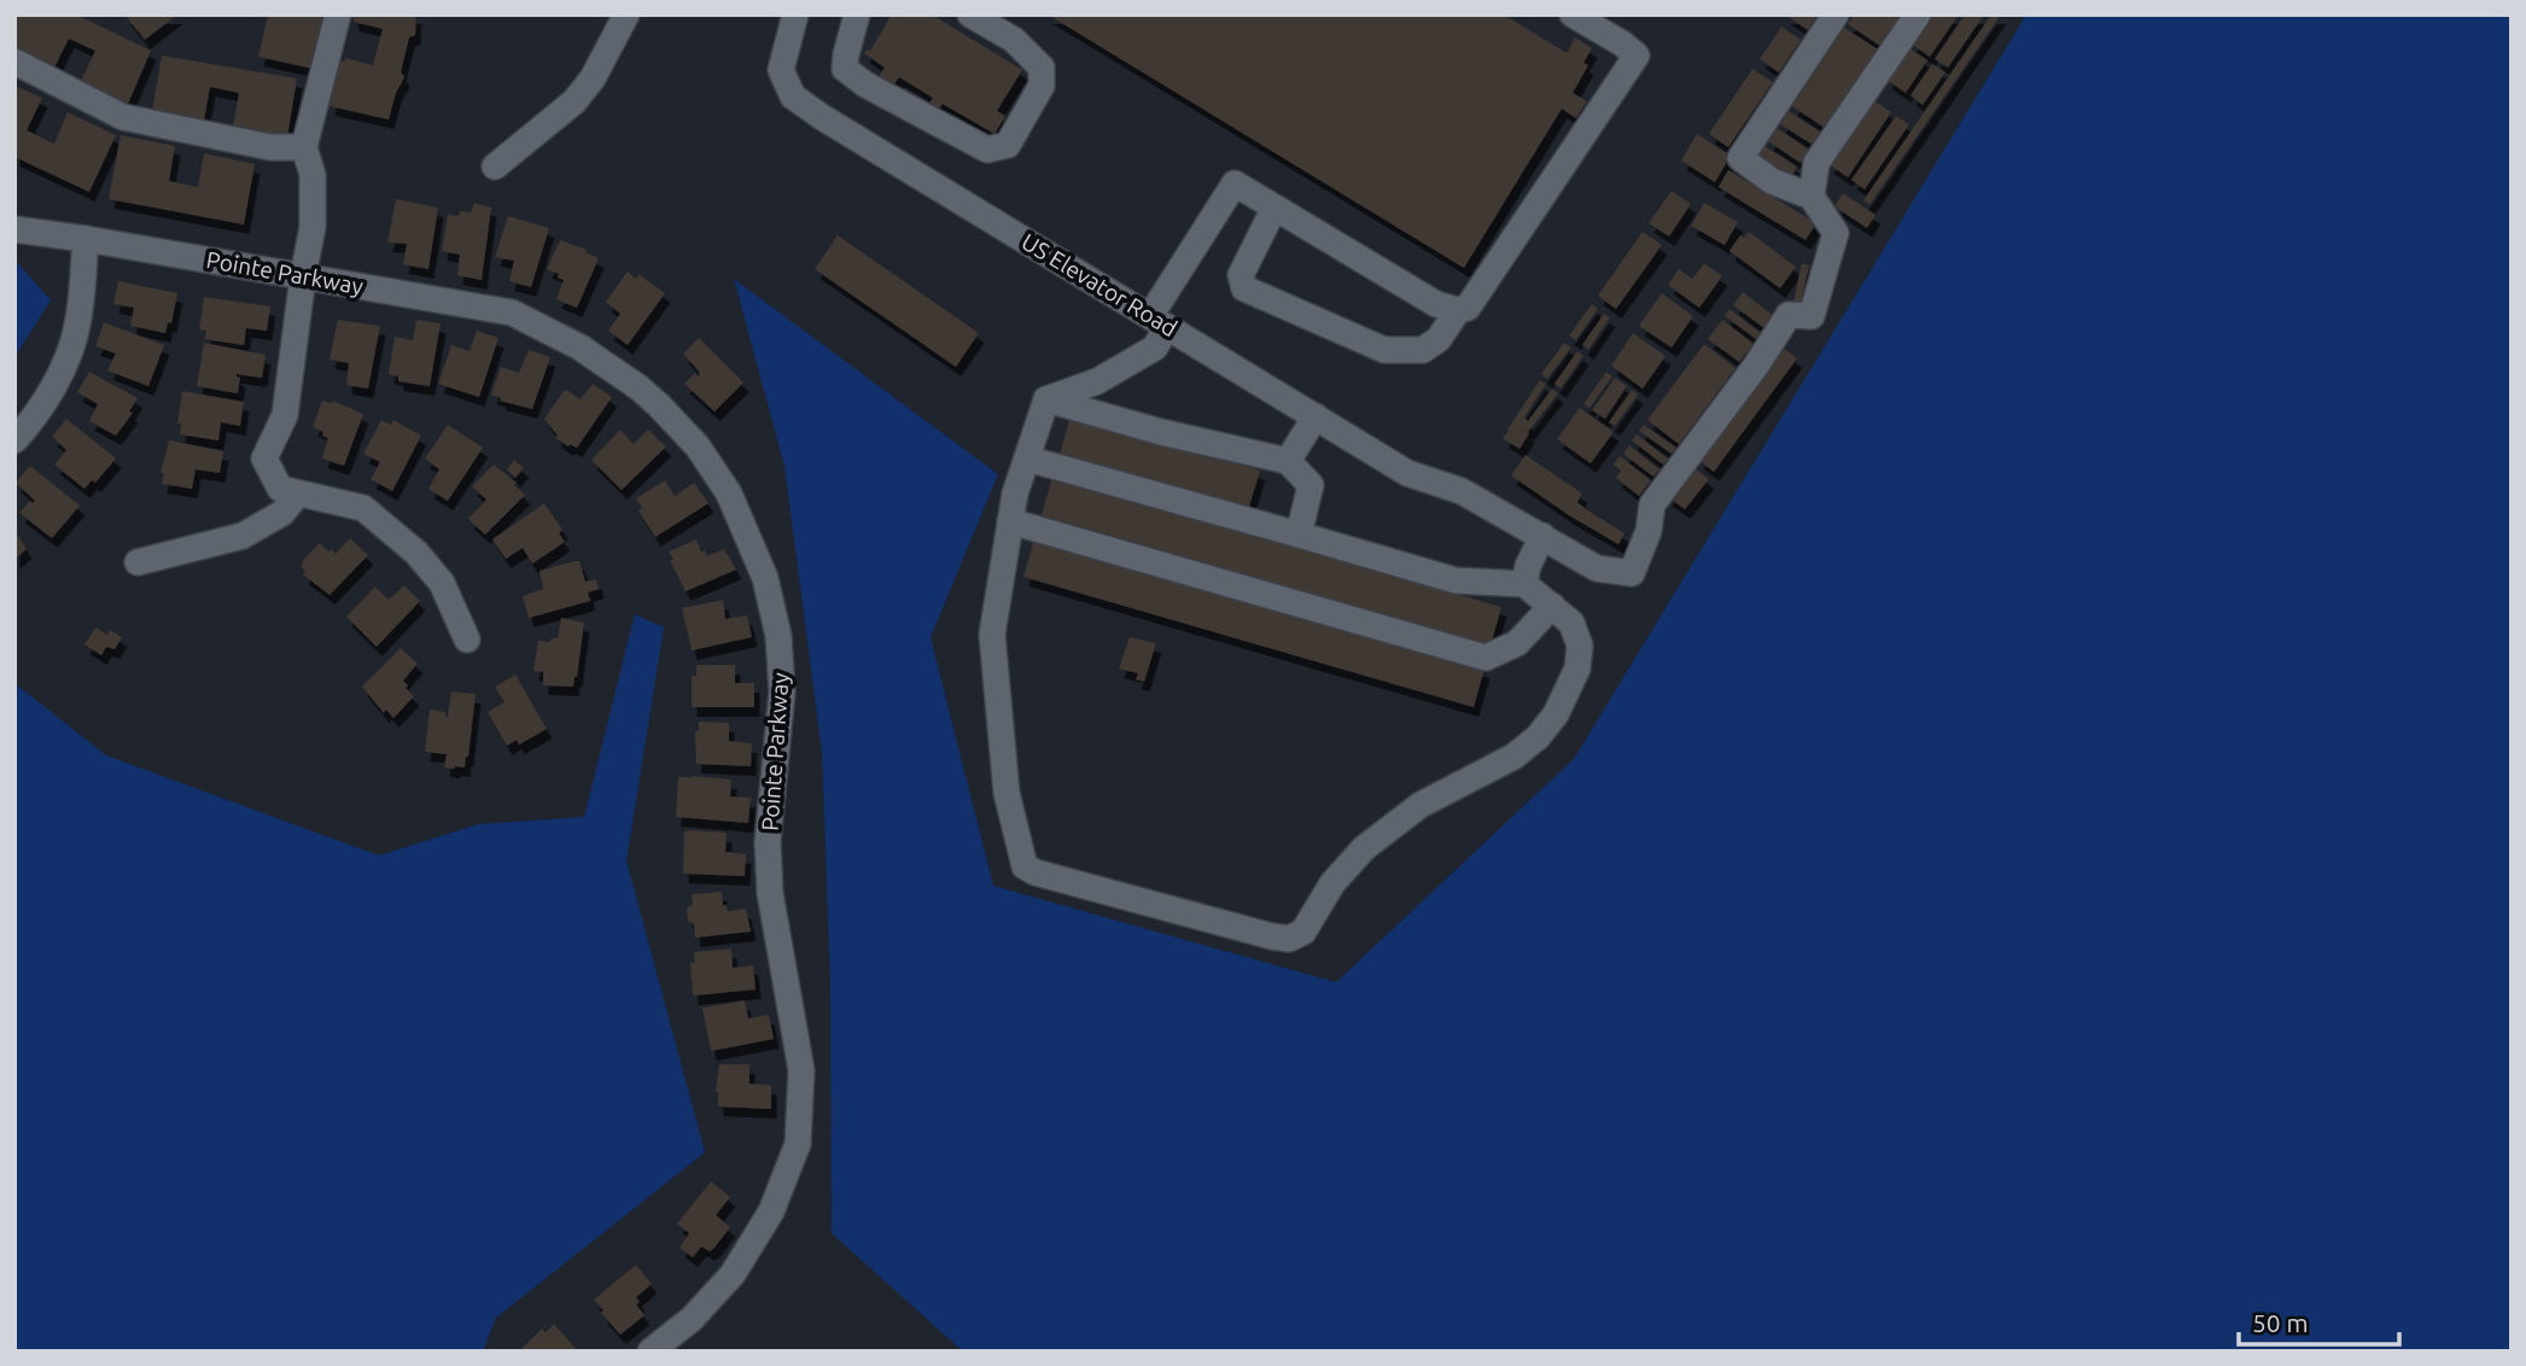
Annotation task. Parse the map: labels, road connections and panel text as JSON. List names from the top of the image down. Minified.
{"streets":{"street":["Pointe Parkway","US Elevator Road"]},"scale_bar":"50 m"}
